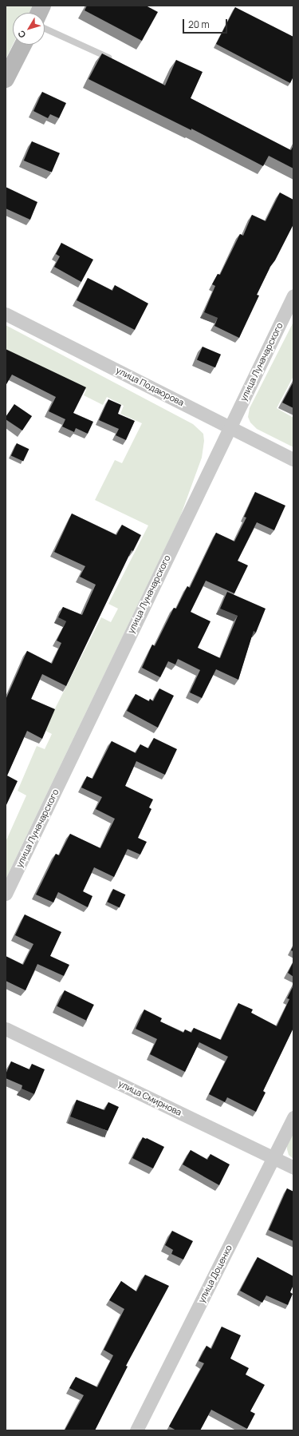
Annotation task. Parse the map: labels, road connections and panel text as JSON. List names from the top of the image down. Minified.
{"streets":{"street":["улица Луначарского","улица Подаюрова","улица Смирнова","улица Доценко"]},"crossings":[["улица Луначарского","улица Подаюрова"],["улица Смирнова","улица Доценко"]],"scale_bar":"20 m","north":"bottom left"}
